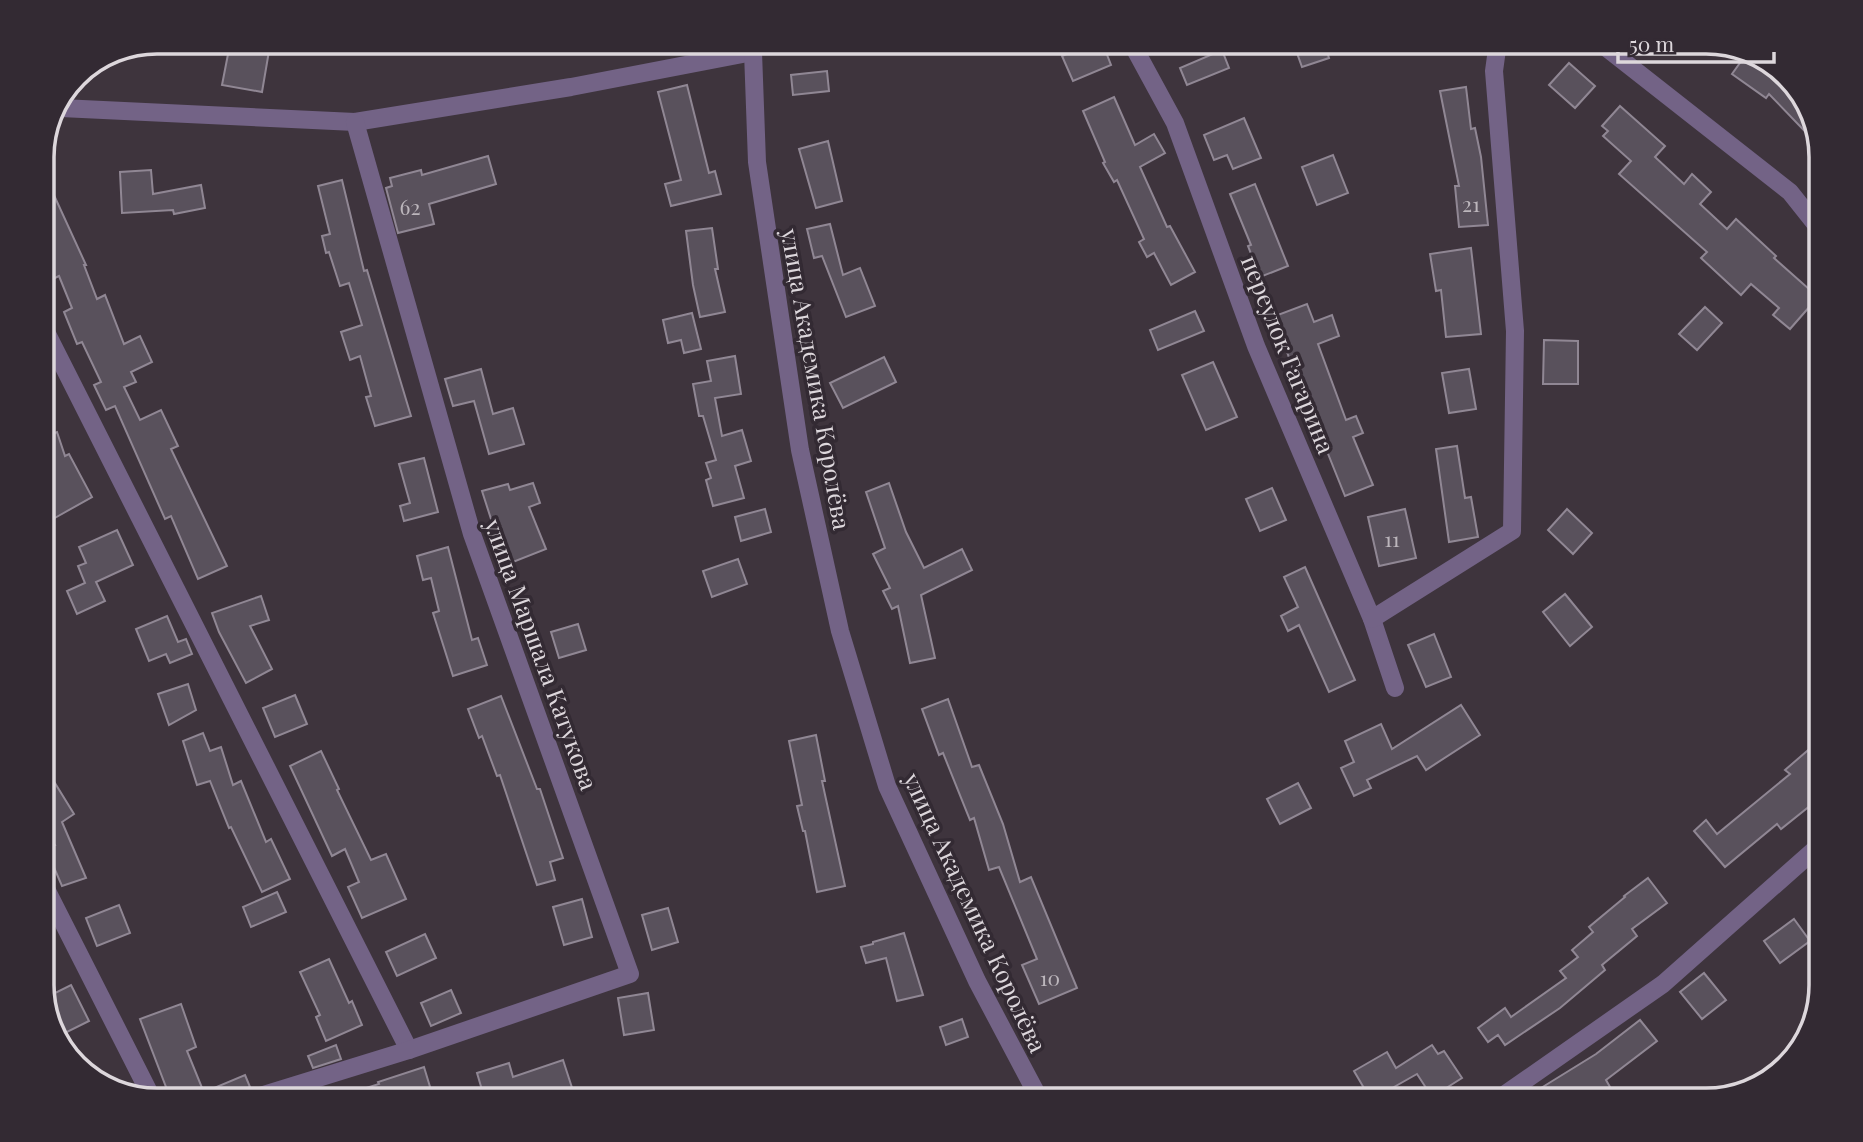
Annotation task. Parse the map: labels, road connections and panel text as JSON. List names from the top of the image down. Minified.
{"streets":{"street":["переулок Гагарина","улица Академика Королёва","улица Маршала Катукова"]},"house_numbers":["21","62","11","10"],"scale_bar":"50 m"}
